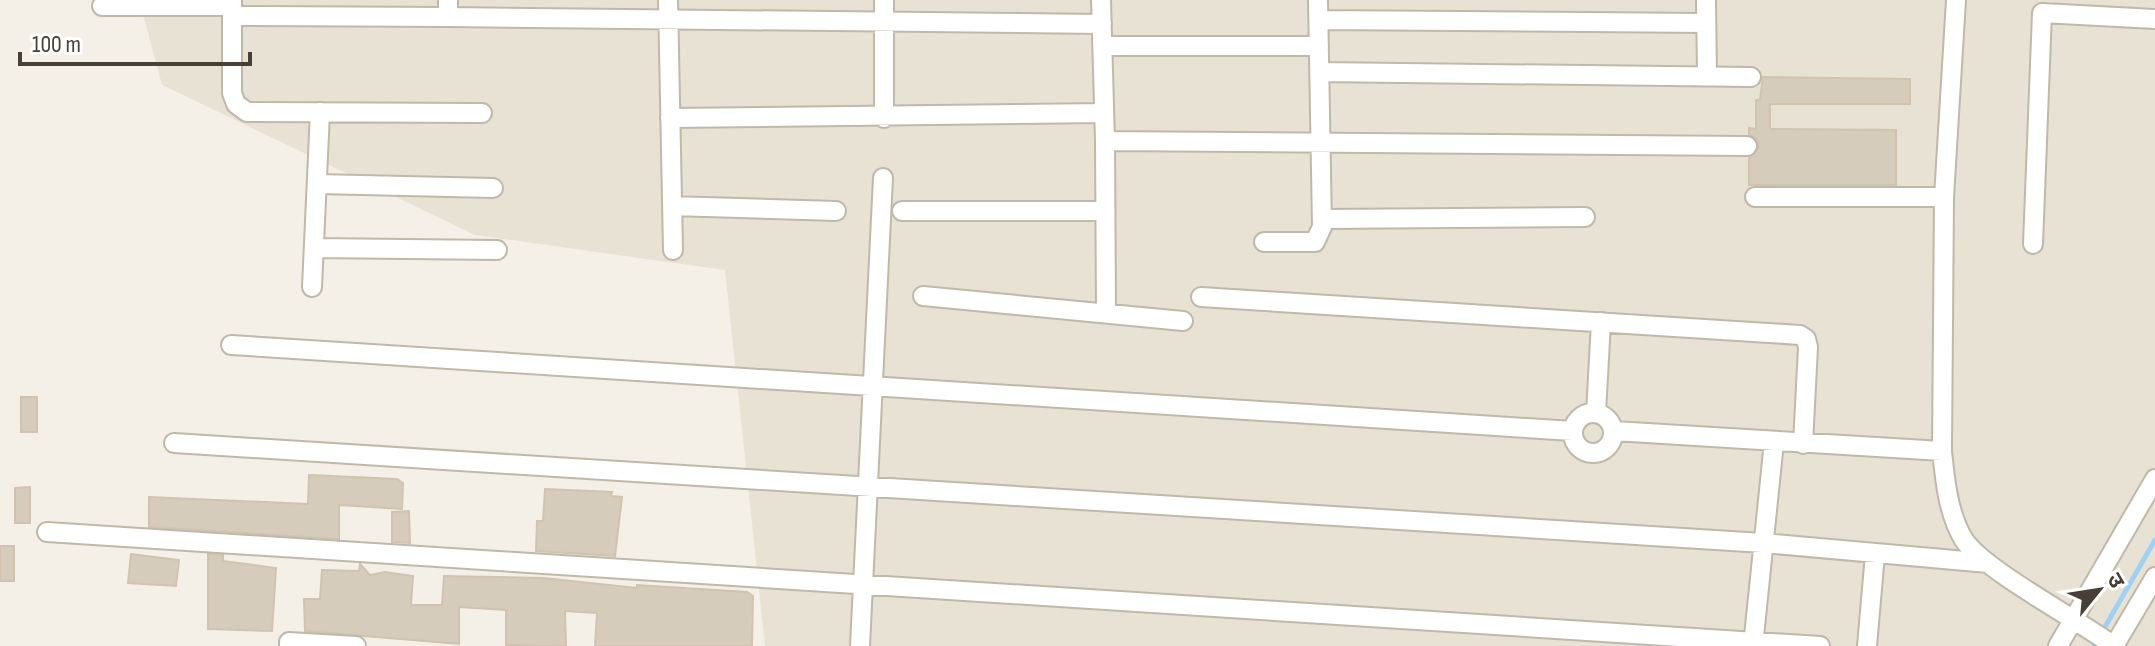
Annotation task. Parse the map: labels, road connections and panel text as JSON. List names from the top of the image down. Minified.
{"scale_bar":"100 m","north":"top right"}
